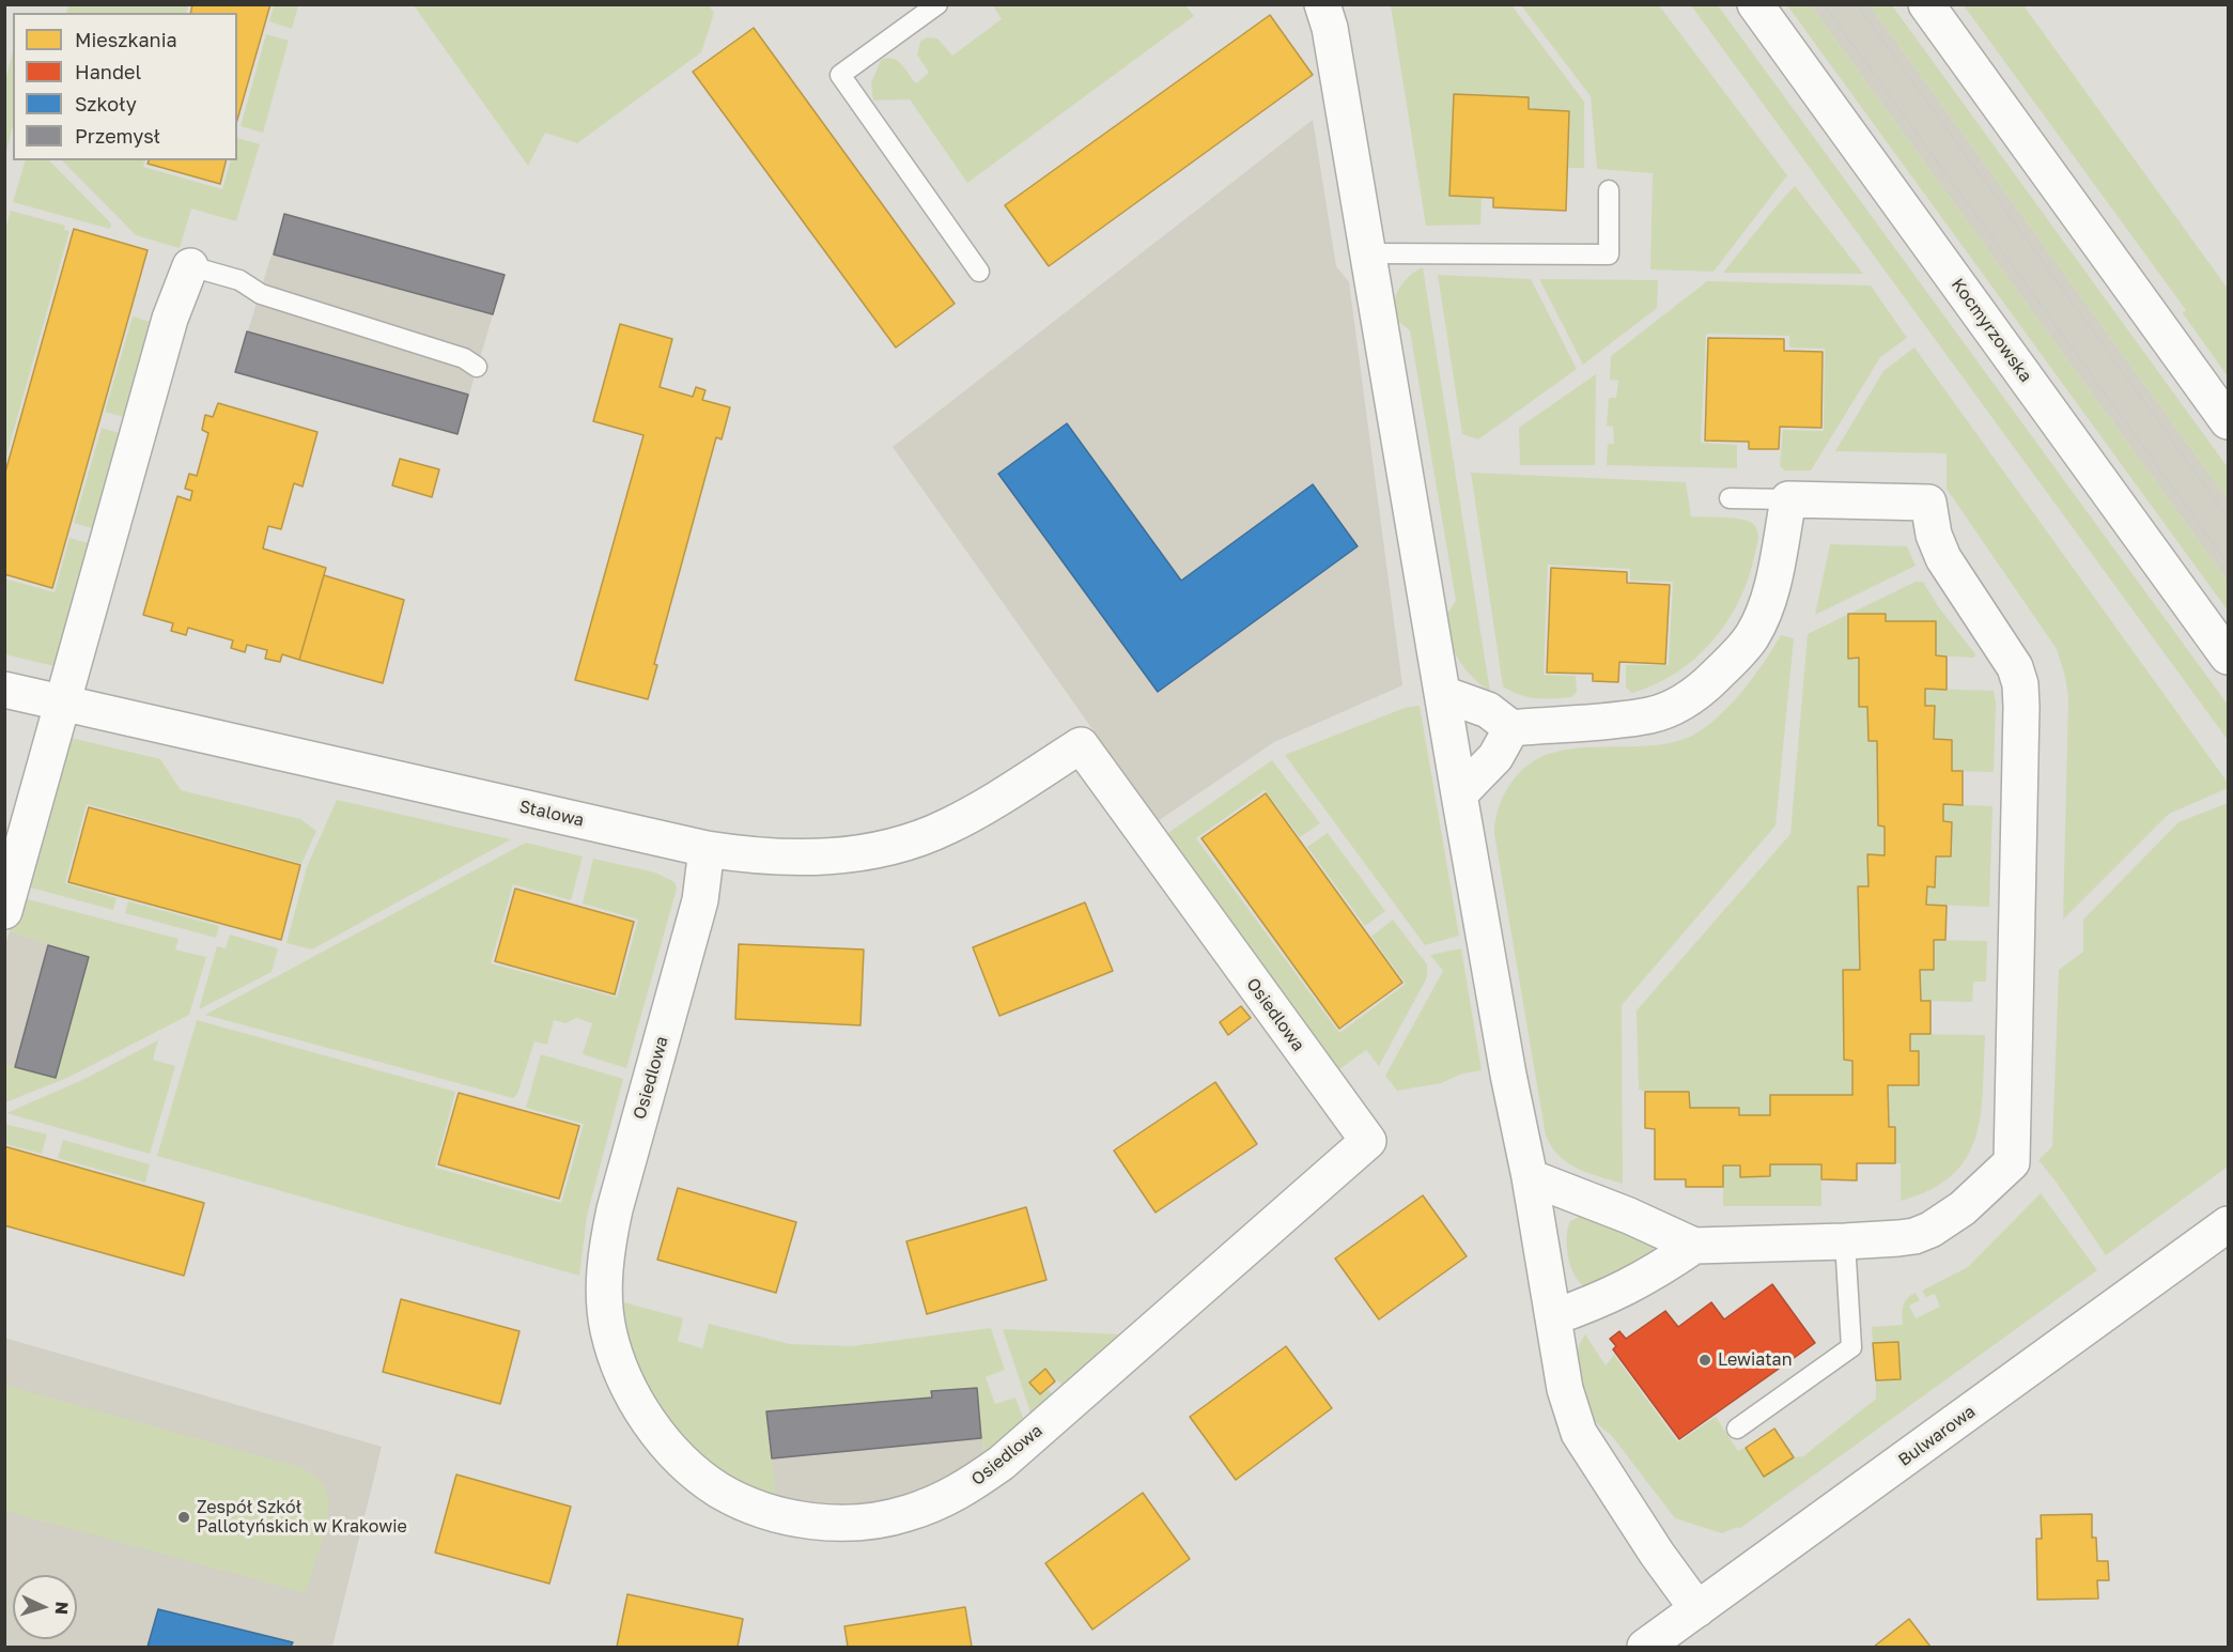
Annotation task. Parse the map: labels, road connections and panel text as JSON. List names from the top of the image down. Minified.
{"streets":{"street":["Kocmyrzowska","Stalowa","Osiedlowa","Bulwarowa"]},"crossings":[["Stalowa","Osiedlowa"]],"places":["Lewiatan","Zespół Szkół Pallotyńskich w Krakowie"],"legend":["Mieszkania","Handel","Szkoły","Przemysł"],"north":"right"}
